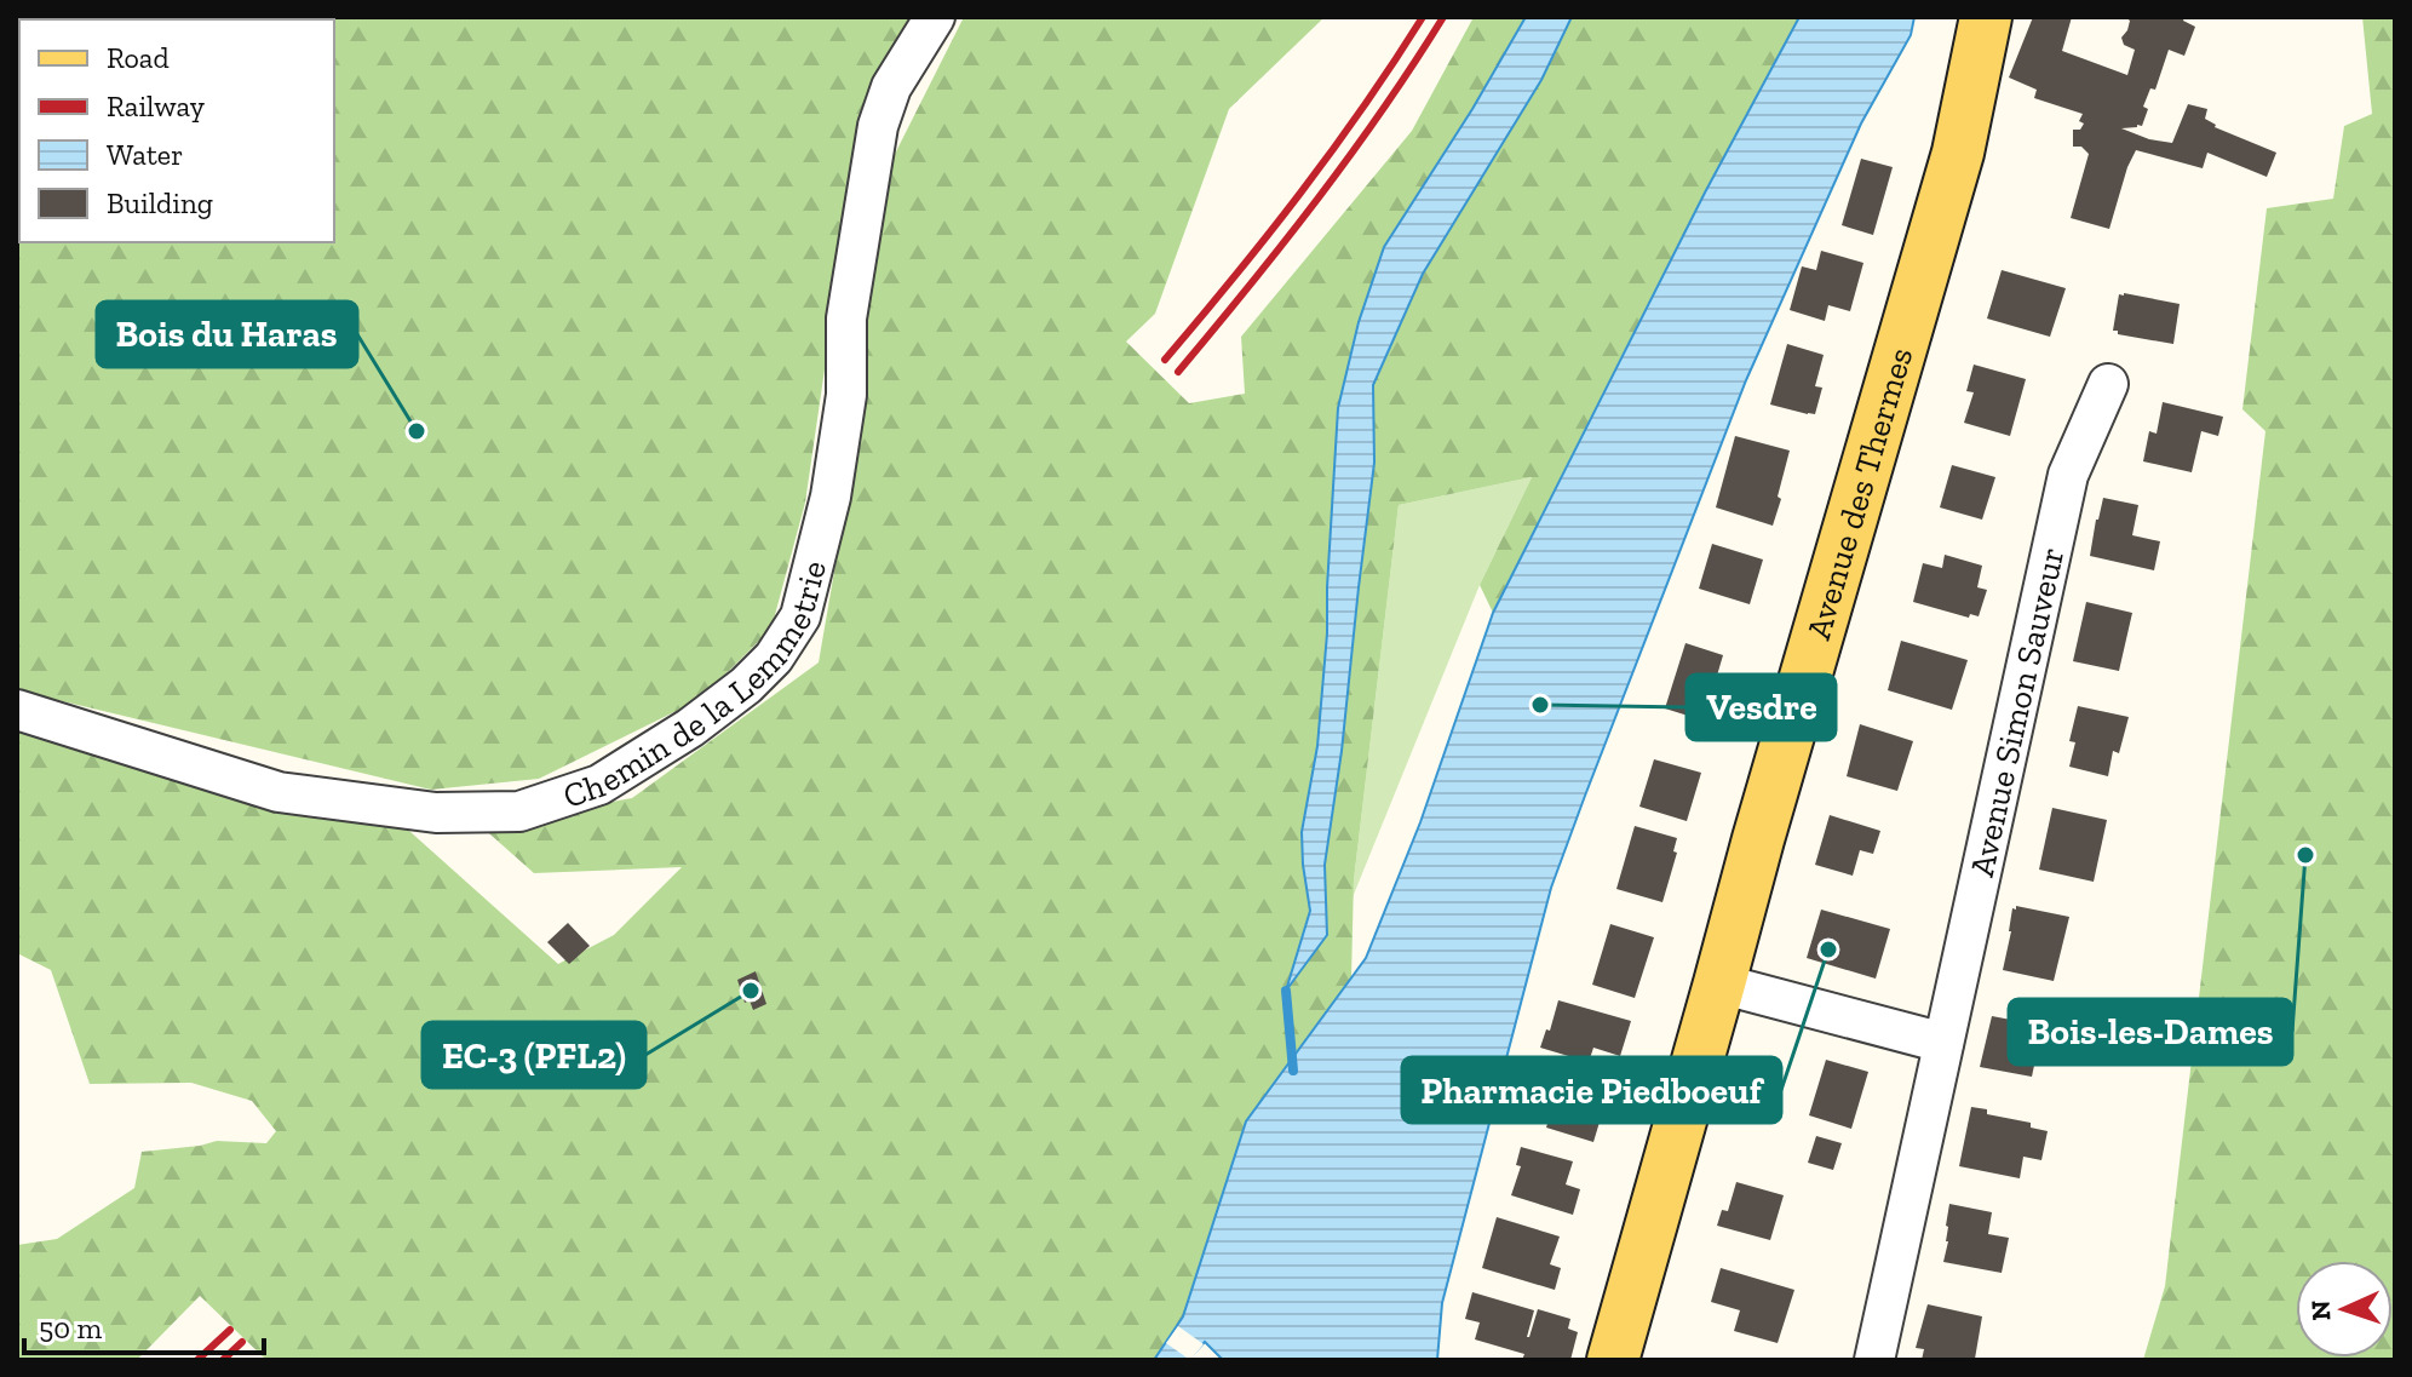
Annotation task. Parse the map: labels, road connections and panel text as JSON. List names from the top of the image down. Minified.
{"streets":{"main road":["Avenue des Thermes"],"street":["Chemin de la Lemmetrie","Avenue Simon Sauveur"]},"places":["Bois du Haras","Vesdre","Bois-les-Dames","Pharmacie Piedboeuf","EC-3 (PFL2)"],"legend":["Road","Railway","Water","Building"],"scale_bar":"50 m","north":"left"}
